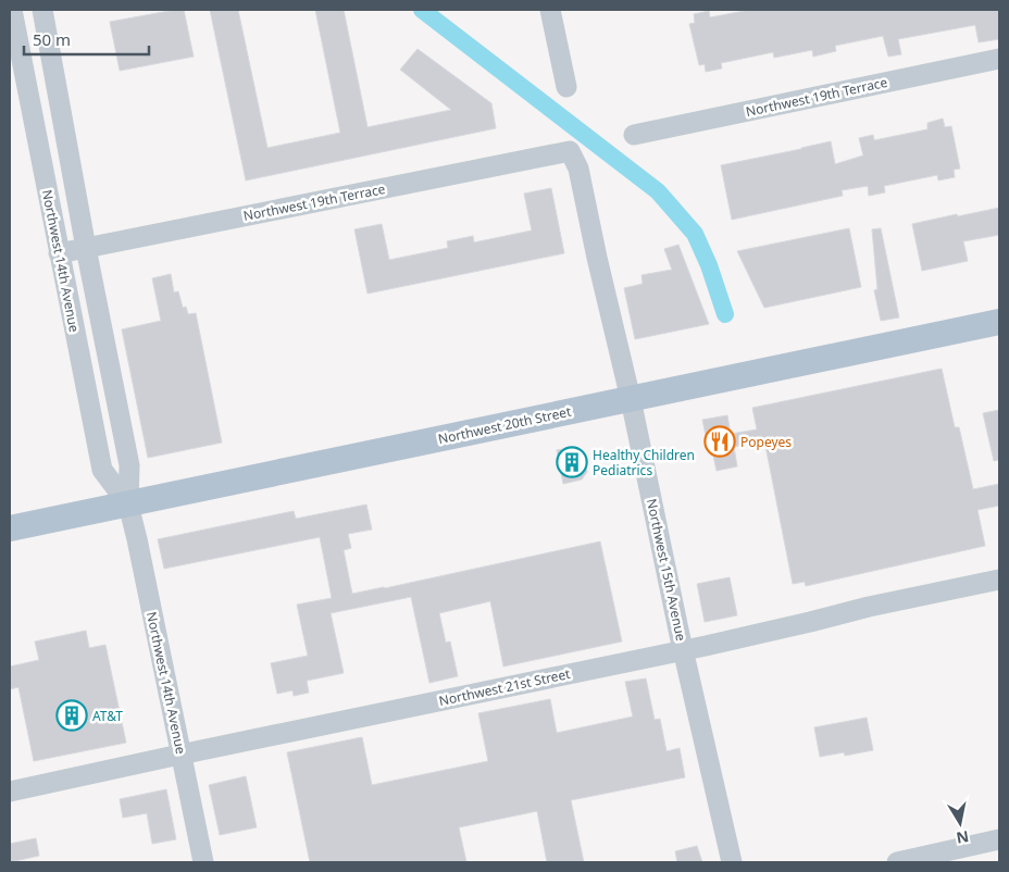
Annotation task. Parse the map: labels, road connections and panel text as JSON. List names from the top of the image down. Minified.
{"streets":{"main road":["Northwest 20th Street"],"street":["Northwest 19th Terrace","Northwest 14th Avenue","Northwest 15th Avenue","Northwest 21st Street"]},"crossings":[["Northwest 19th Terrace","Northwest 14th Avenue"],["Northwest 19th Terrace","Northwest 15th Avenue"],["Northwest 14th Avenue","Northwest 20th Street"],["Northwest 14th Avenue","Northwest 21st Street"],["Northwest 20th Street","Northwest 15th Avenue"],["Northwest 15th Avenue","Northwest 21st Street"]],"places":{"restaurant":["Popeyes"],"building":["Healthy Children Pediatrics","AT&T"]},"scale_bar":"50 m","north":"bottom"}
